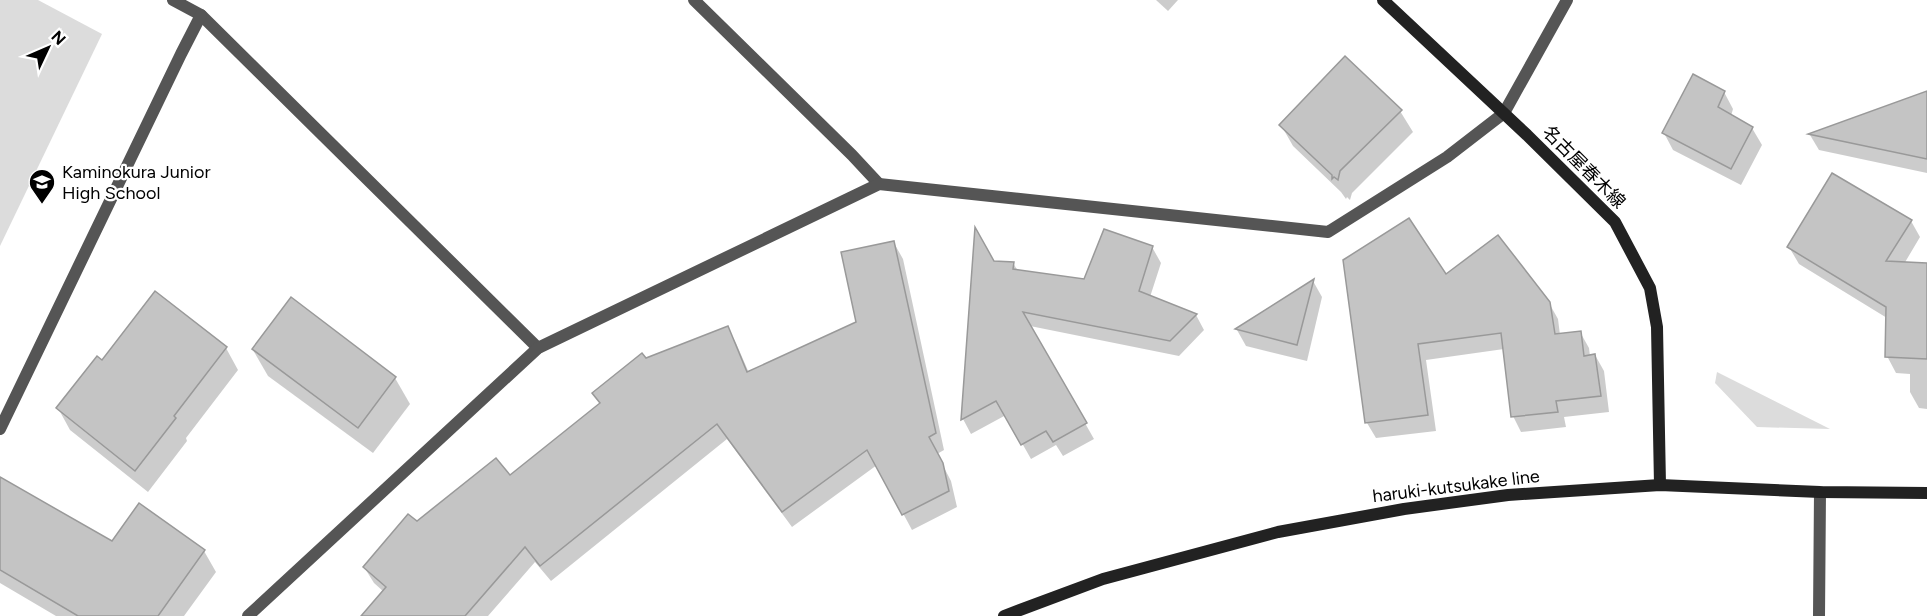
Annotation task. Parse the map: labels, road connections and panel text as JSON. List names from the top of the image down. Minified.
{"streets":{"main road":["名古屋春木線","haruki-kutsukake line"]},"crossings":[["名古屋春木線","haruki-kutsukake line"]],"places":{"school or university":["Kaminokura Junior High School"]},"north":"top right"}
